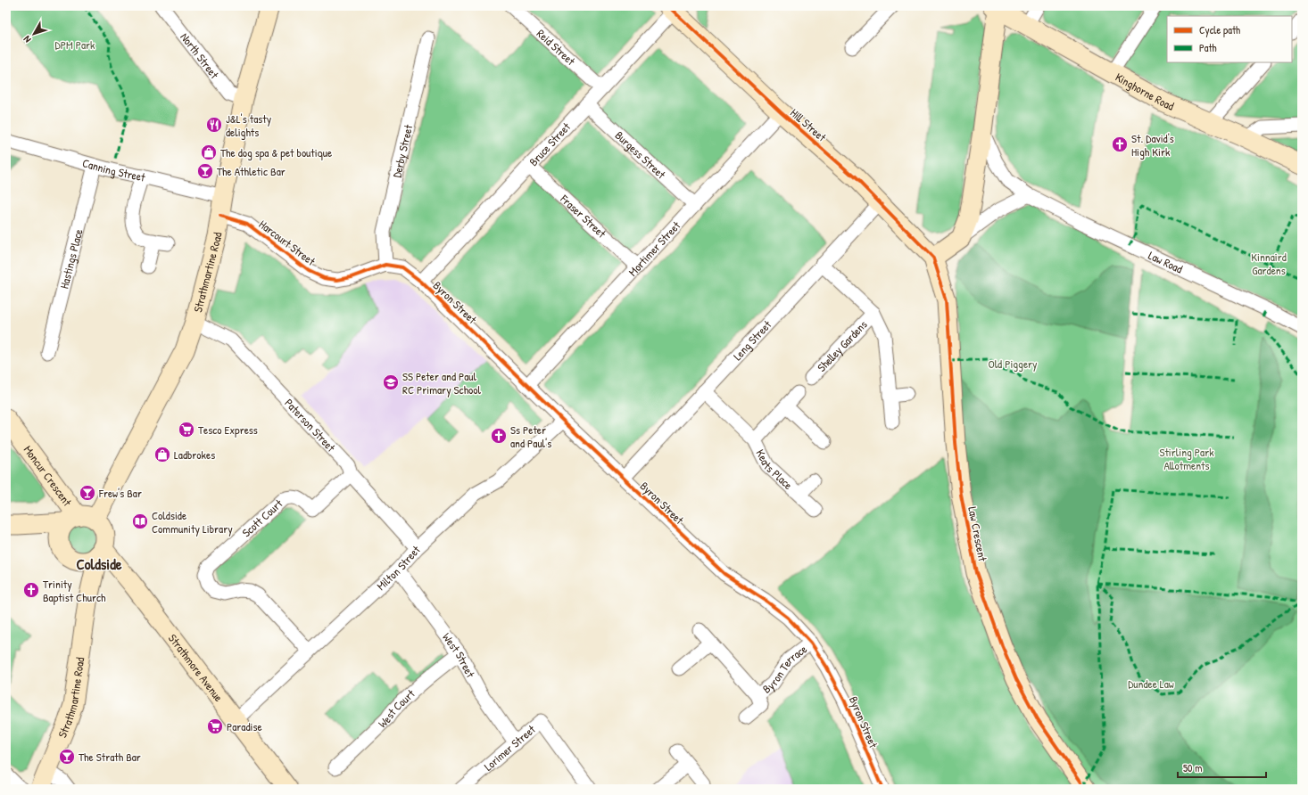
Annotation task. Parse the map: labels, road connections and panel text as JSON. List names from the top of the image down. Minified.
{"streets":{"street":["Reid Street","North Street","Kinghorne Road","Hill Street","Bruce Street","Derby Street","Burgess Street","Canning Street","Fraser Street","Harcourt Street","Mortimer Street","Hastings Place","Law Road","Strathmartine Road","Byron Street","Leng Street","Shelley Gardens","Paterson Street","Keats Place","Moncur Crescent","Scott Court","Law Crescent","Milton Street","West Street","Strathmore Avenue","Byron Terrace","West Court","Lorimer Street"]},"crossings":[["Reid Street","Bruce Street"],["North Street","Strathmartine Road"],["Hill Street","Bruce Street"],["Hill Street","Mortimer Street"],["Hill Street","Leng Street"],["Hill Street","Law Crescent"],["Bruce Street","Burgess Street"],["Bruce Street","Fraser Street"],["Bruce Street","Byron Street"],["Derby Street","Harcourt Street"],["Derby Street","Byron Street"],["Burgess Street","Mortimer Street"],["Canning Street","Hastings Place"],["Canning Street","Strathmartine Road"],["Fraser Street","Mortimer Street"],["Harcourt Street","Strathmartine Road"],["Harcourt Street","Byron Street"],["Mortimer Street","Byron Street"],["Strathmartine Road","Paterson Street"],["Strathmartine Road","Moncur Crescent"],["Strathmartine Road","Strathmore Avenue"],["Byron Street","Leng Street"],["Byron Street","Milton Street"],["Byron Street","Byron Terrace"],["Leng Street","Shelley Gardens"],["Leng Street","Keats Place"],["Paterson Street","Scott Court"],["Moncur Crescent","Strathmore Avenue"],["Scott Court","Milton Street"],["Milton Street","West Street"],["Milton Street","Strathmore Avenue"],["West Street","West Court"],["West Street","Lorimer Street"]],"districts":["Coldside"],"parks":["DPM Park","Kinnaird Gardens","Old Piggery","Stirling Park Allotments","Dundee Law"],"places":{"restaurant":["J&L's tasty delights"],"church":["St. David's High Kirk","Ss Peter and Paul's","Trinity Baptist Church"],"shop":["The dog spa & pet boutique","Ladbrokes"],"bar":["The Athletic Bar","Frew's Bar","The Strath Bar"],"school or university":["SS Peter and Paul RC Primary School"],"supermarket":["Tesco Express","Paradise"],"library":["Coldside Community Library"]},"legend":["Cycle path","Path"],"scale_bar":"50 m","north":"bottom left"}
